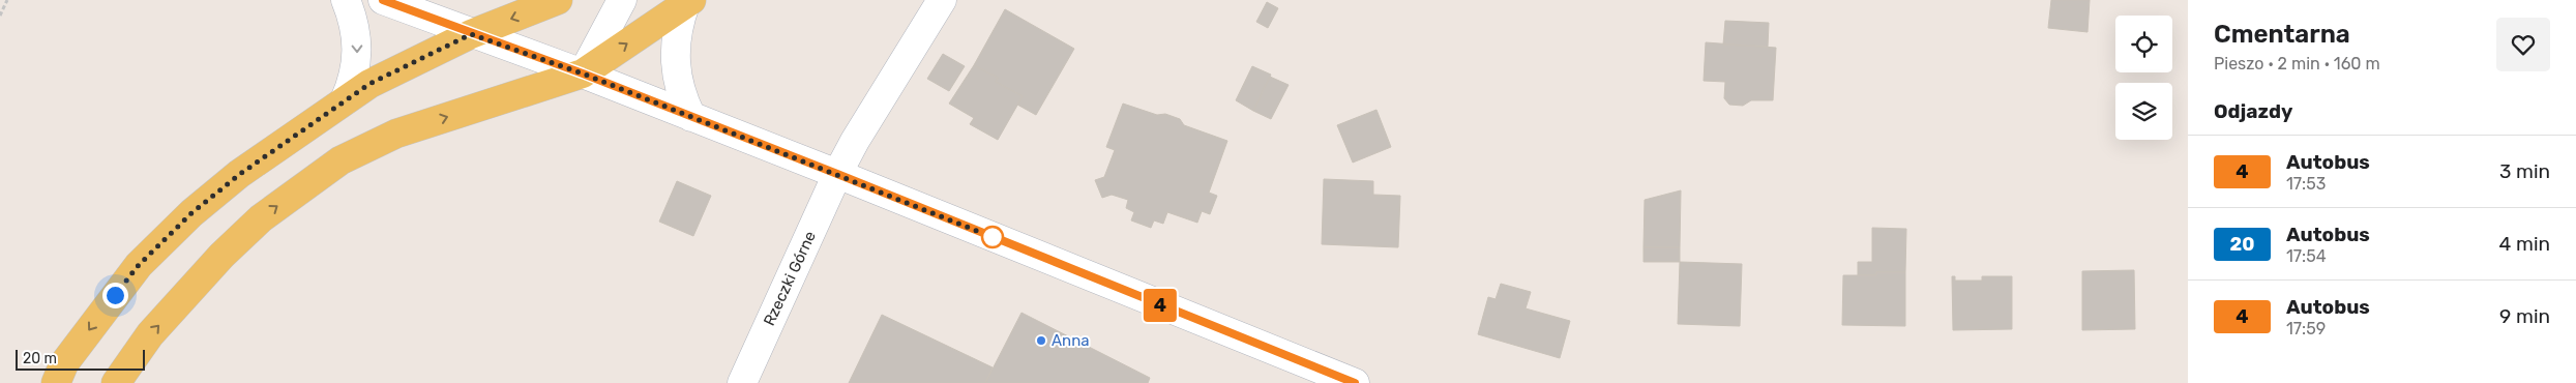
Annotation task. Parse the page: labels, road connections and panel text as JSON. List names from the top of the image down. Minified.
{"streets":{"street":["Rzeczki Górne"]},"places":["Anna"],"lines":["bus line 4"],"scale_bar":"20 m","page":{"on_map":"4","heading":[["Cmentarna","Pieszo · 2 min · 160 m"],"Odjazdy"],"list":[{"mark":"4","name":"Autobus","note":"17:53","value":"3 min"},{"mark":"20","name":"Autobus","note":"17:54","value":"4 min"},{"mark":"4","name":"Autobus","note":"17:59","value":"9 min"}],"scale":"20 m"}}
